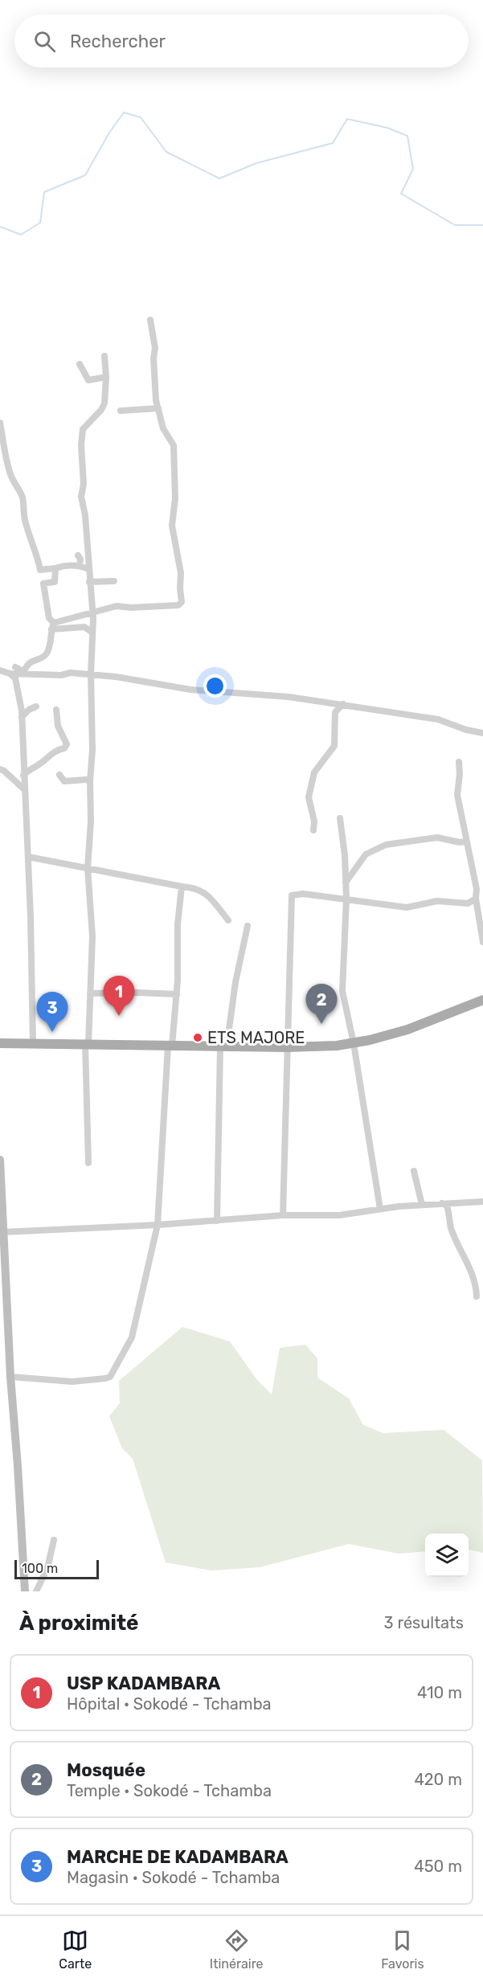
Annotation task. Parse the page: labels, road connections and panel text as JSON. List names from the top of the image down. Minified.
{"places":["ETS MAJORE"],"scale_bar":"100 m","page":{"search":"Rechercher","pins":["1","2","3"],"scale":"100 m","heading":["À proximité","3 résultats"],"list":[{"mark":"1","name":"USP KADAMBARA","note":"Hôpital · Sokodé - Tchamba","value":"410 m"},{"mark":"2","name":"Mosquée","note":"Temple · Sokodé - Tchamba","value":"420 m"},{"mark":"3","name":"MARCHE DE KADAMBARA","note":"Magasin · Sokodé - Tchamba","value":"450 m"}],"nav":["Carte","Itinéraire","Favoris"]}}
